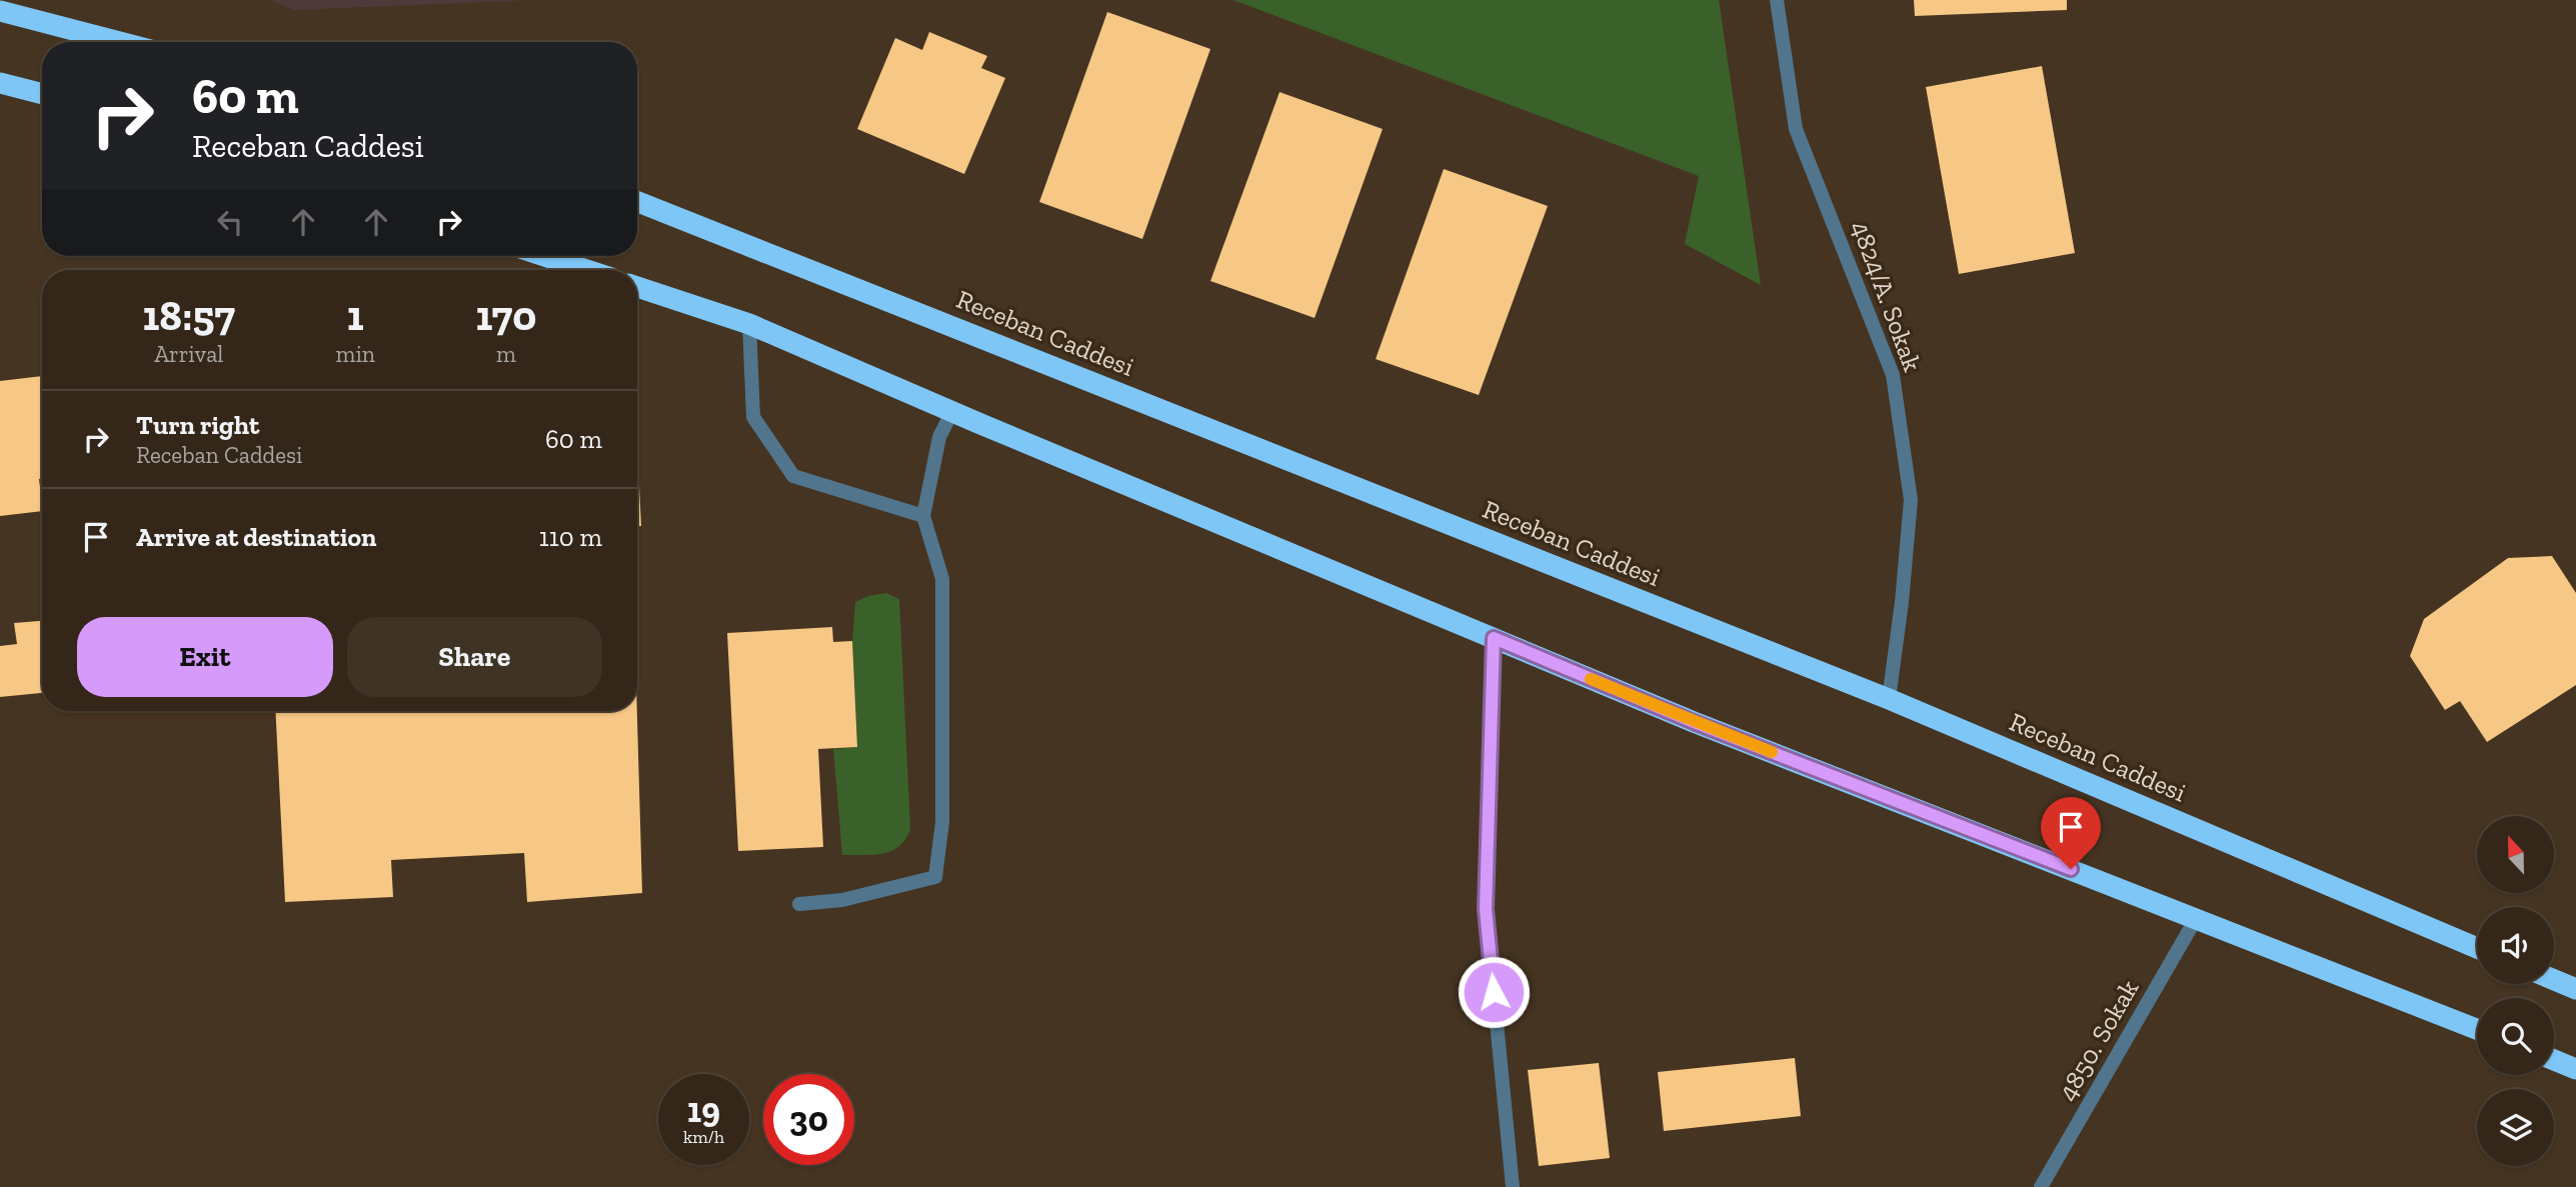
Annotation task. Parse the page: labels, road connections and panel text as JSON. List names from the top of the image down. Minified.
{"streets":{"highway":["Receban Caddesi"],"street":["4824/A. Sokak","4850. Sokak"]},"crossings":[["4824/A. Sokak","Receban Caddesi"]],"north":"top","page":{"turn":["60 m","Receban Caddesi"],"eta":["18:57","Arrival","1","min","170","m"],"list":[{"name":"Turn right","note":"Receban Caddesi","value":"60 m"},{"name":"Arrive at destination","value":"110 m"}],"buttons":["Exit","Share"],"speed":"19 km/h","limit":"30"}}
